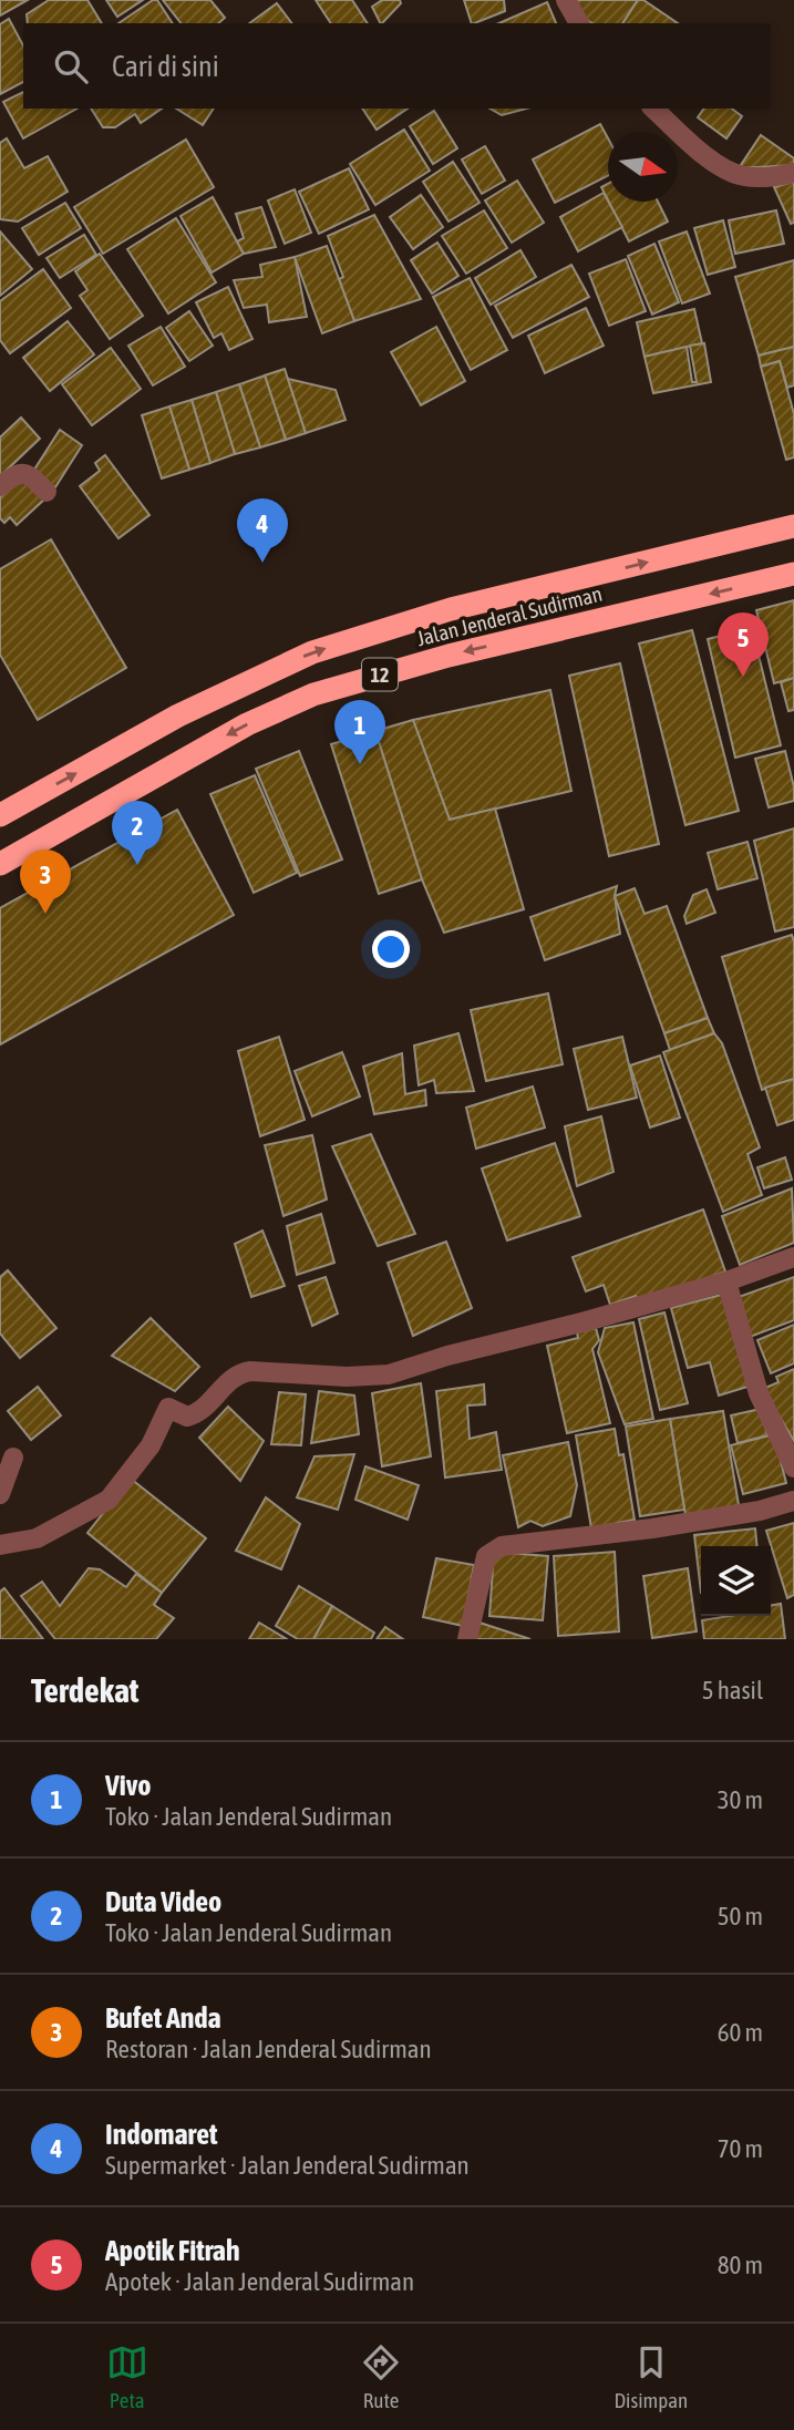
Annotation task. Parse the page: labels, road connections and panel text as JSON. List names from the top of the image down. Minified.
{"streets":{"highway":["Jalan Jenderal Sudirman","12"]},"north":"right","page":{"search":"Cari di sini","pins":["4","5","1","2","3"],"heading":["Terdekat","5 hasil"],"list":[{"mark":"1","name":"Vivo","note":"Toko · Jalan Jenderal Sudirman","value":"30 m"},{"mark":"2","name":"Duta Video","note":"Toko · Jalan Jenderal Sudirman","value":"50 m"},{"mark":"3","name":"Bufet Anda","note":"Restoran · Jalan Jenderal Sudirman","value":"60 m"},{"mark":"4","name":"Indomaret","note":"Supermarket · Jalan Jenderal Sudirman","value":"70 m"},{"mark":"5","name":"Apotik Fitrah","note":"Apotek · Jalan Jenderal Sudirman","value":"80 m"}],"nav":["Peta","Rute","Disimpan"]}}
